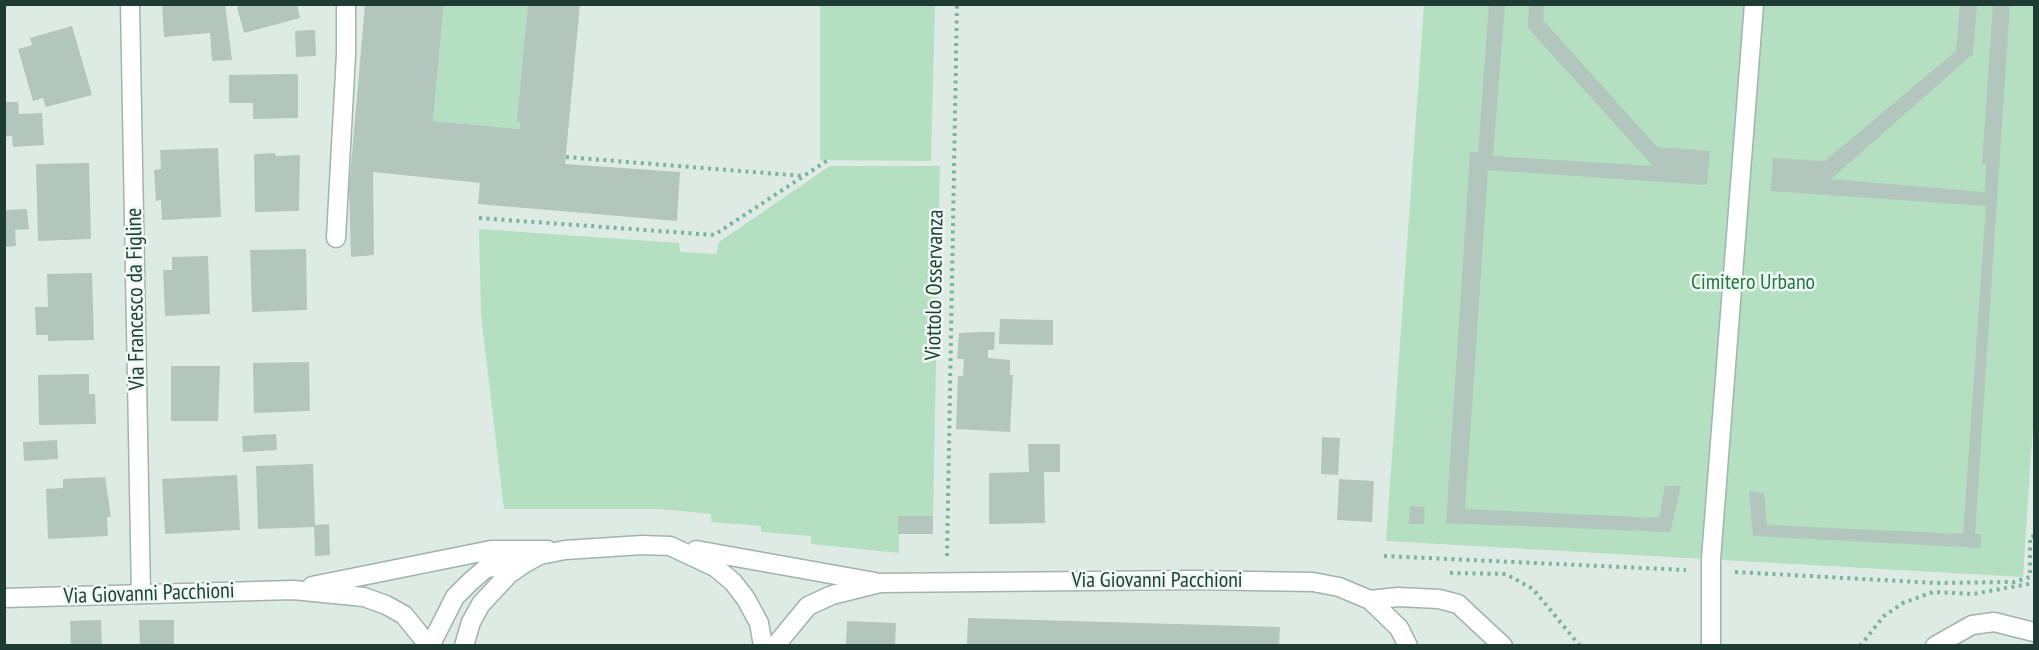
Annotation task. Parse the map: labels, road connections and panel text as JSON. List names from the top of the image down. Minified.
{"streets":{"street":["Via Francesco da Figline","Via Giovanni Pacchioni"],"path":["Viottolo Osservanza"]},"crossings":[["Via Francesco da Figline","Via Giovanni Pacchioni"]],"parks":["Cimitero Urbano"]}
